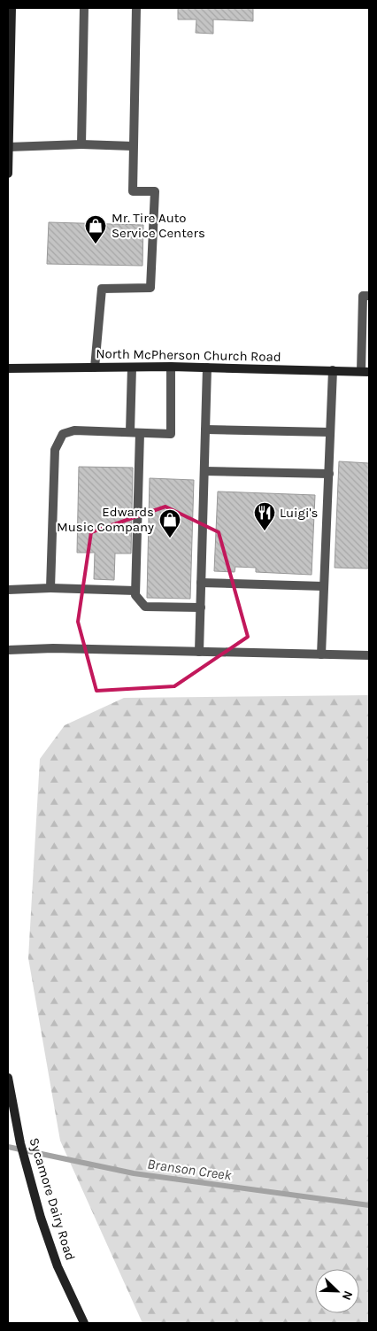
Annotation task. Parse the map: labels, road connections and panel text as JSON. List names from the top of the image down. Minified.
{"streets":{"main road":["North McPherson Church Road","Sycamore Dairy Road"]},"water":["Branson Creek"],"places":{"shop":["Mr. Tire Auto Service Centers","Edwards Music Company"],"restaurant":["Luigi's"]},"north":"bottom right"}
